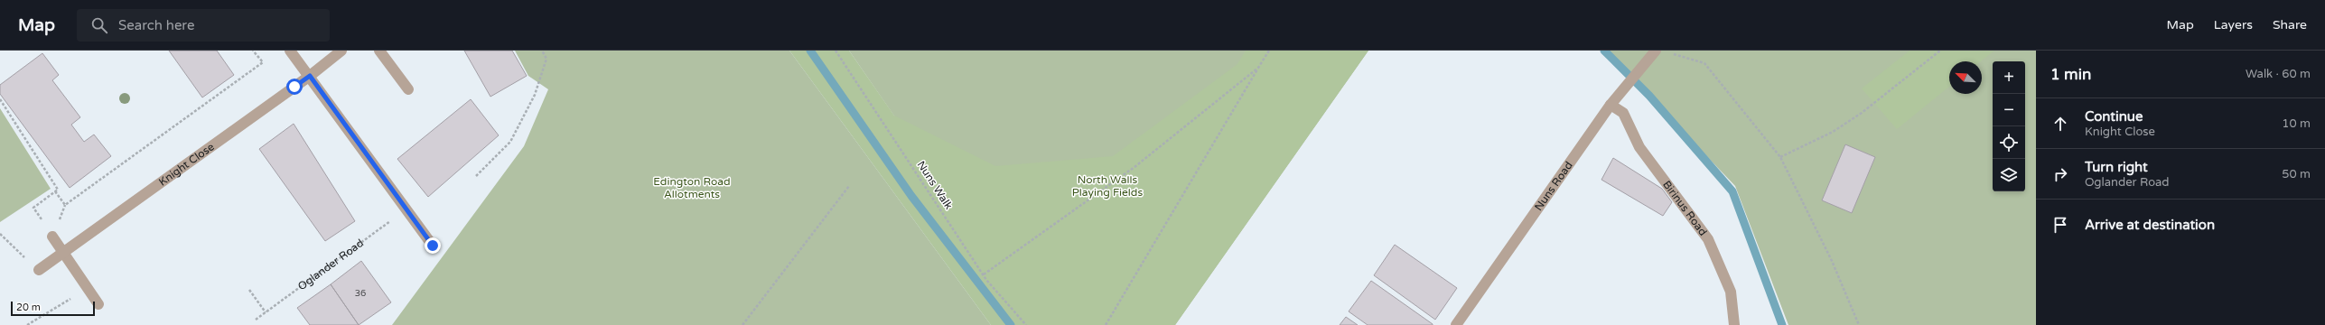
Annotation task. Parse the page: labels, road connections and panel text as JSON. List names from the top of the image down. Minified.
{"streets":{"street":["Knight Close","Nuns Road","Birinus Road"],"path":["Nuns Walk","Oglander Road"]},"crossings":[["Nuns Road","Birinus Road"]],"parks":["North Walls Playing Fields","Edington Road Allotments"],"house_numbers":["36"],"scale_bar":"20 m","north":"top left","page":{"header":"Map","search":"Search here","nav":["Map","Layers","Share"],"heading":["1 min","Walk · 60 m"],"map_buttons":["+","−"],"list":[["Continue","Knight Close","10 m"],["Turn right","Oglander Road","50 m"],"Arrive at destination"],"scale":"20 m"}}
